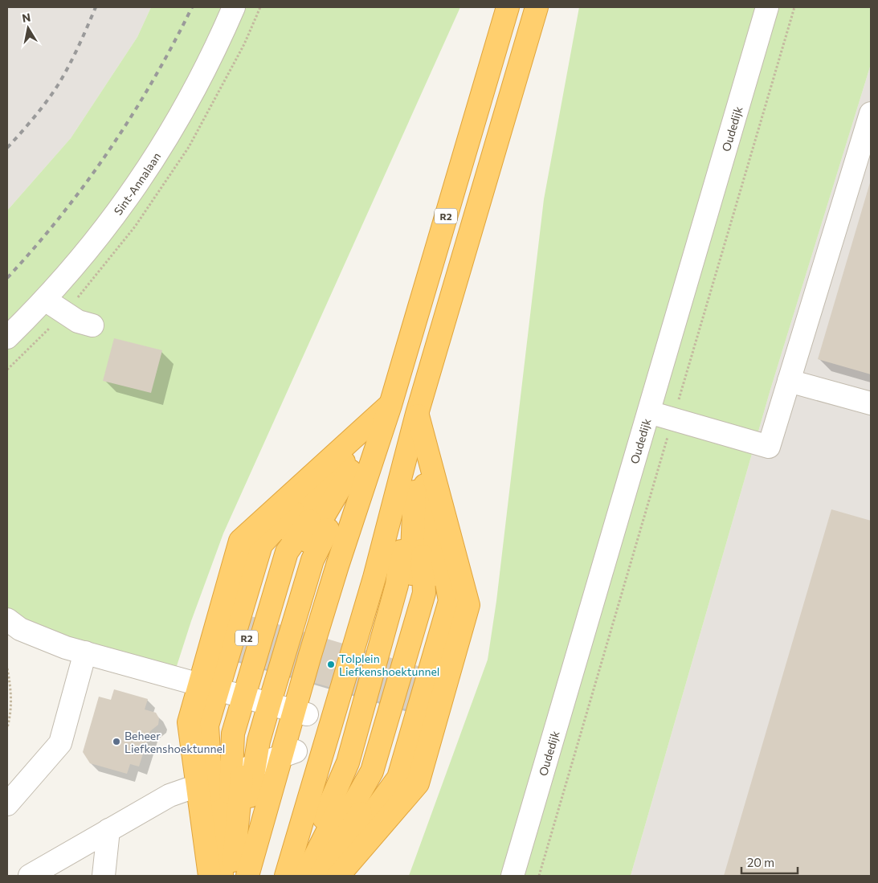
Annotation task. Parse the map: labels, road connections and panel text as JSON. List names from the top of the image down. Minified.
{"streets":{"highway":["R2"],"street":["Oudedijk","Sint-Annalaan"]},"places":["Tolplein Liefkenshoektunnel","Beheer Liefkenshoektunnel"],"scale_bar":"20 m","north":"top"}
